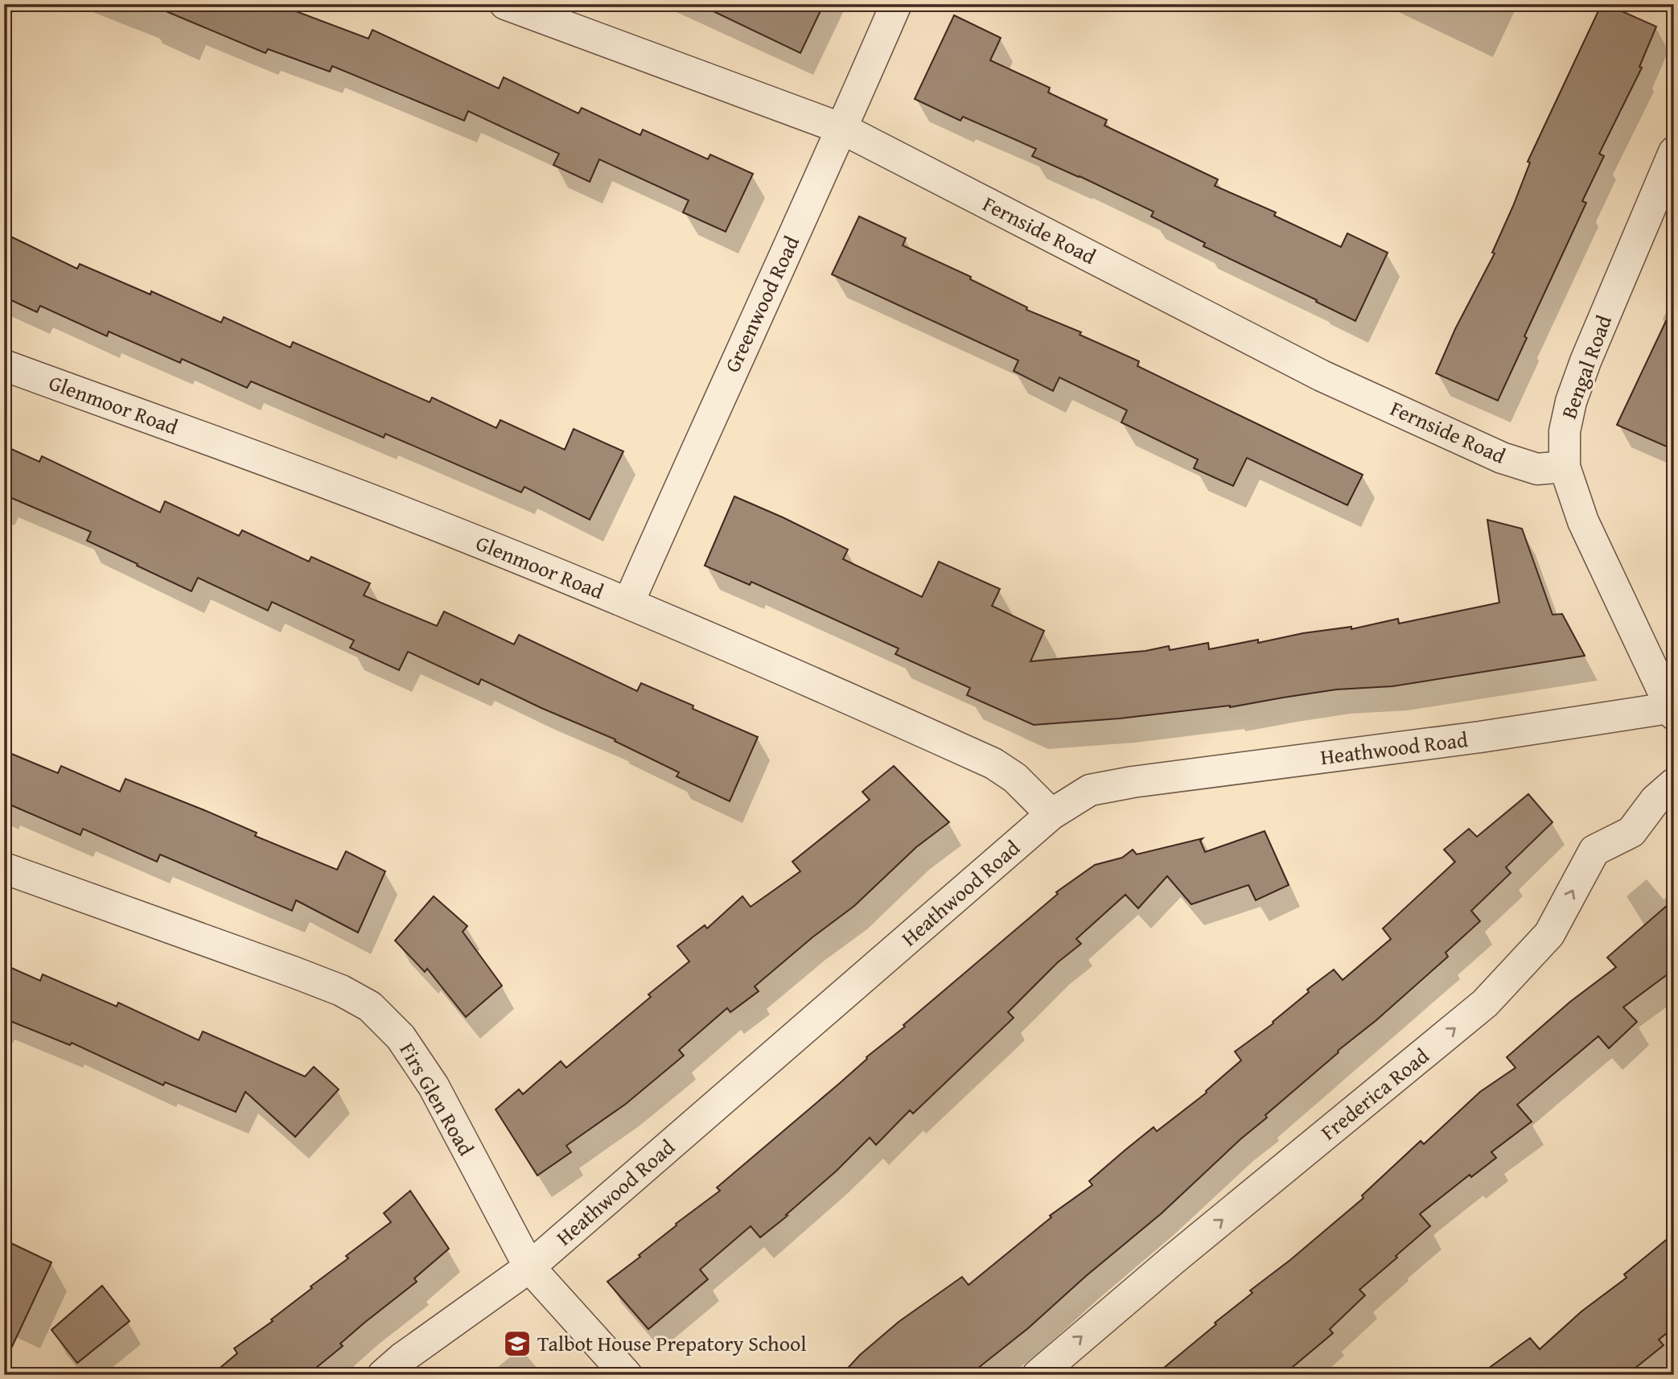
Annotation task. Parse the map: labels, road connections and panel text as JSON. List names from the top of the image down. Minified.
{"streets":{"street":["Fernside Road","Greenwood Road","Bengal Road","Glenmoor Road","Heathwood Road","Frederica Road","Firs Glen Road"]},"crossings":[["Fernside Road","Greenwood Road"],["Fernside Road","Bengal Road"],["Greenwood Road","Glenmoor Road"],["Bengal Road","Heathwood Road"],["Glenmoor Road","Heathwood Road"],["Heathwood Road","Firs Glen Road"]],"one_way":["Frederica Road"],"places":{"school or university":["Talbot House Prepatory School"]}}
